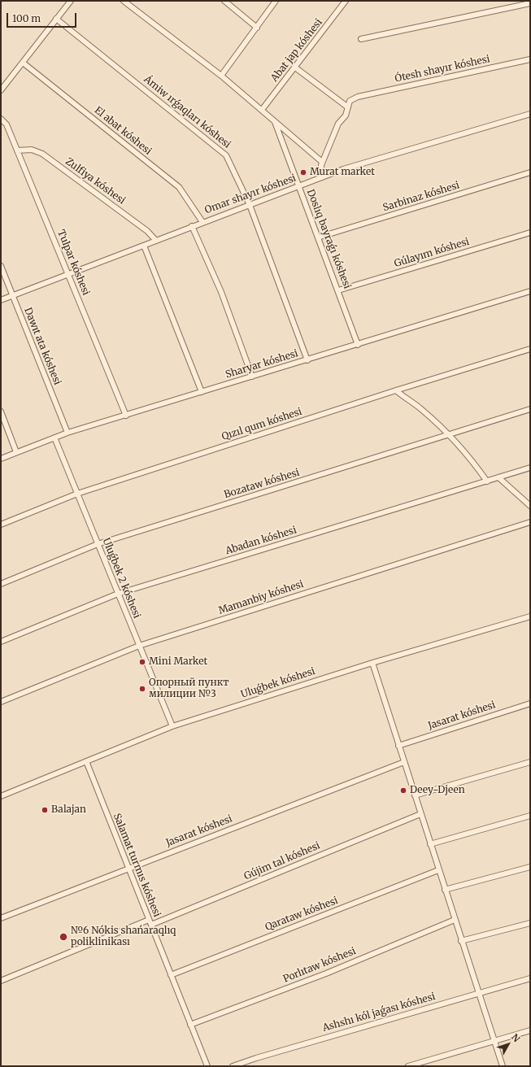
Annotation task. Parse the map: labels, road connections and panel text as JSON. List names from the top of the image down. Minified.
{"streets":{"street":["Abat jap kóshesi","Ótesh shayır kóshesi","Ámiw ırǵaqları kóshesi","El abat kóshesi","Zulfiya kóshesi","Omar shayır kóshesi","Sarbinaz kóshesi","Doslıq bayraǵı kóshesi","Gúlayım kóshesi","Tulpar kóshesi","Dawıt ata kóshesi","Sharyar kóshesi","Qızıl qum kóshesi","Bozataw kóshesi","Abadan kóshesi","Uluǵbek 2 kóshesi","Mamanbiy kóshesi","Uluǵbek kóshesi","Jasarat kóshesi","Gújim tal kóshesi","Salamat turmıs kóshesi","Qarataw kóshesi","Porlıtaw kóshesi","Ashshı kól jaǵası kóshesi"]},"crossings":[["Abat jap kóshesi","Doslıq bayraǵı kóshesi"],["Ámiw ırǵaqları kóshesi","Omar shayır kóshesi"],["Ámiw ırǵaqları kóshesi","Sharyar kóshesi"],["El abat kóshesi","Omar shayır kóshesi"],["Zulfiya kóshesi","Omar shayır kóshesi"],["Zulfiya kóshesi","Tulpar kóshesi"],["Omar shayır kóshesi","Doslıq bayraǵı kóshesi"],["Omar shayır kóshesi","Tulpar kóshesi"],["Omar shayır kóshesi","Dawıt ata kóshesi"],["Sarbinaz kóshesi","Doslıq bayraǵı kóshesi"],["Doslıq bayraǵı kóshesi","Gúlayım kóshesi"],["Doslıq bayraǵı kóshesi","Sharyar kóshesi"],["Tulpar kóshesi","Sharyar kóshesi"],["Dawıt ata kóshesi","Sharyar kóshesi"],["Sharyar kóshesi","Uluǵbek 2 kóshesi"],["Qızıl qum kóshesi","Uluǵbek 2 kóshesi"],["Bozataw kóshesi","Uluǵbek 2 kóshesi"],["Abadan kóshesi","Uluǵbek 2 kóshesi"],["Uluǵbek 2 kóshesi","Mamanbiy kóshesi"],["Uluǵbek 2 kóshesi","Uluǵbek kóshesi"],["Uluǵbek kóshesi","Salamat turmıs kóshesi"],["Jasarat kóshesi","Salamat turmıs kóshesi"],["Gújim tal kóshesi","Salamat turmıs kóshesi"],["Salamat turmıs kóshesi","Qarataw kóshesi"],["Salamat turmıs kóshesi","Porlıtaw kóshesi"]],"places":["Murat market","Mini Market","Опорный пункт милиции №3","Deey-Djeen","Balajan","№6 Nókis shańaraqlıq poliklinikası"],"scale_bar":"100 m","north":"top right"}
